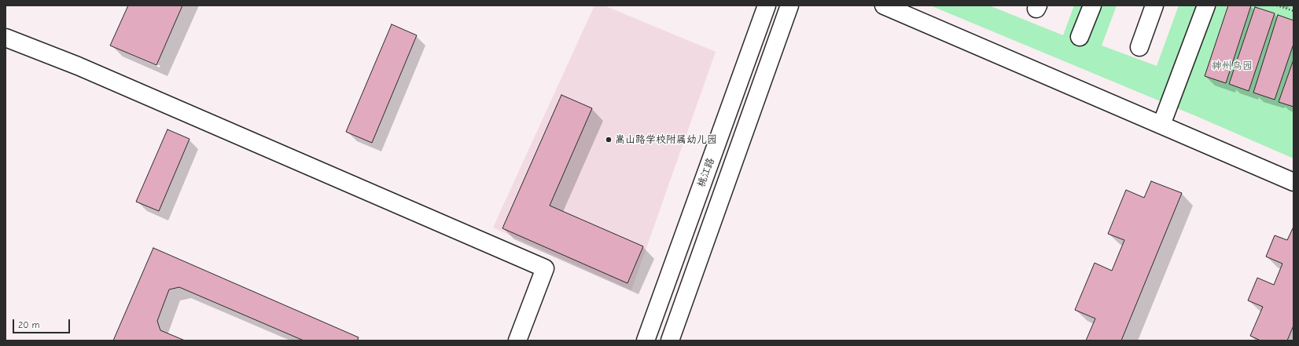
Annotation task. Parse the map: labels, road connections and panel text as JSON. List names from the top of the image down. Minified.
{"streets":{"street":["桃江路"]},"parks":["神州鸟园"],"places":["嵩山路学校附属幼儿园"],"scale_bar":"20 m"}
